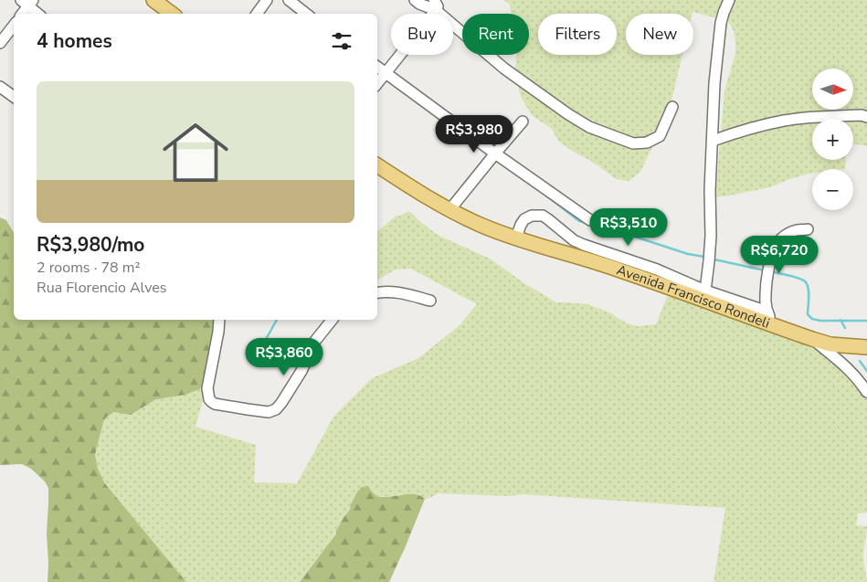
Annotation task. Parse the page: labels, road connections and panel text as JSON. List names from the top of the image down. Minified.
{"streets":{"main road":["Avenida Francisco Rondeli"]},"north":"right","page":{"chip":["Buy","Rent","Filters","New"],"heading":"4 homes","map_buttons":["+","−"],"list":[{"name":"R$3,980/mo","note":"2 rooms · 78 m² · Rua Florencio Alves"}],"price":["R$3,980","R$3,510","R$6,720","R$3,860"]}}
